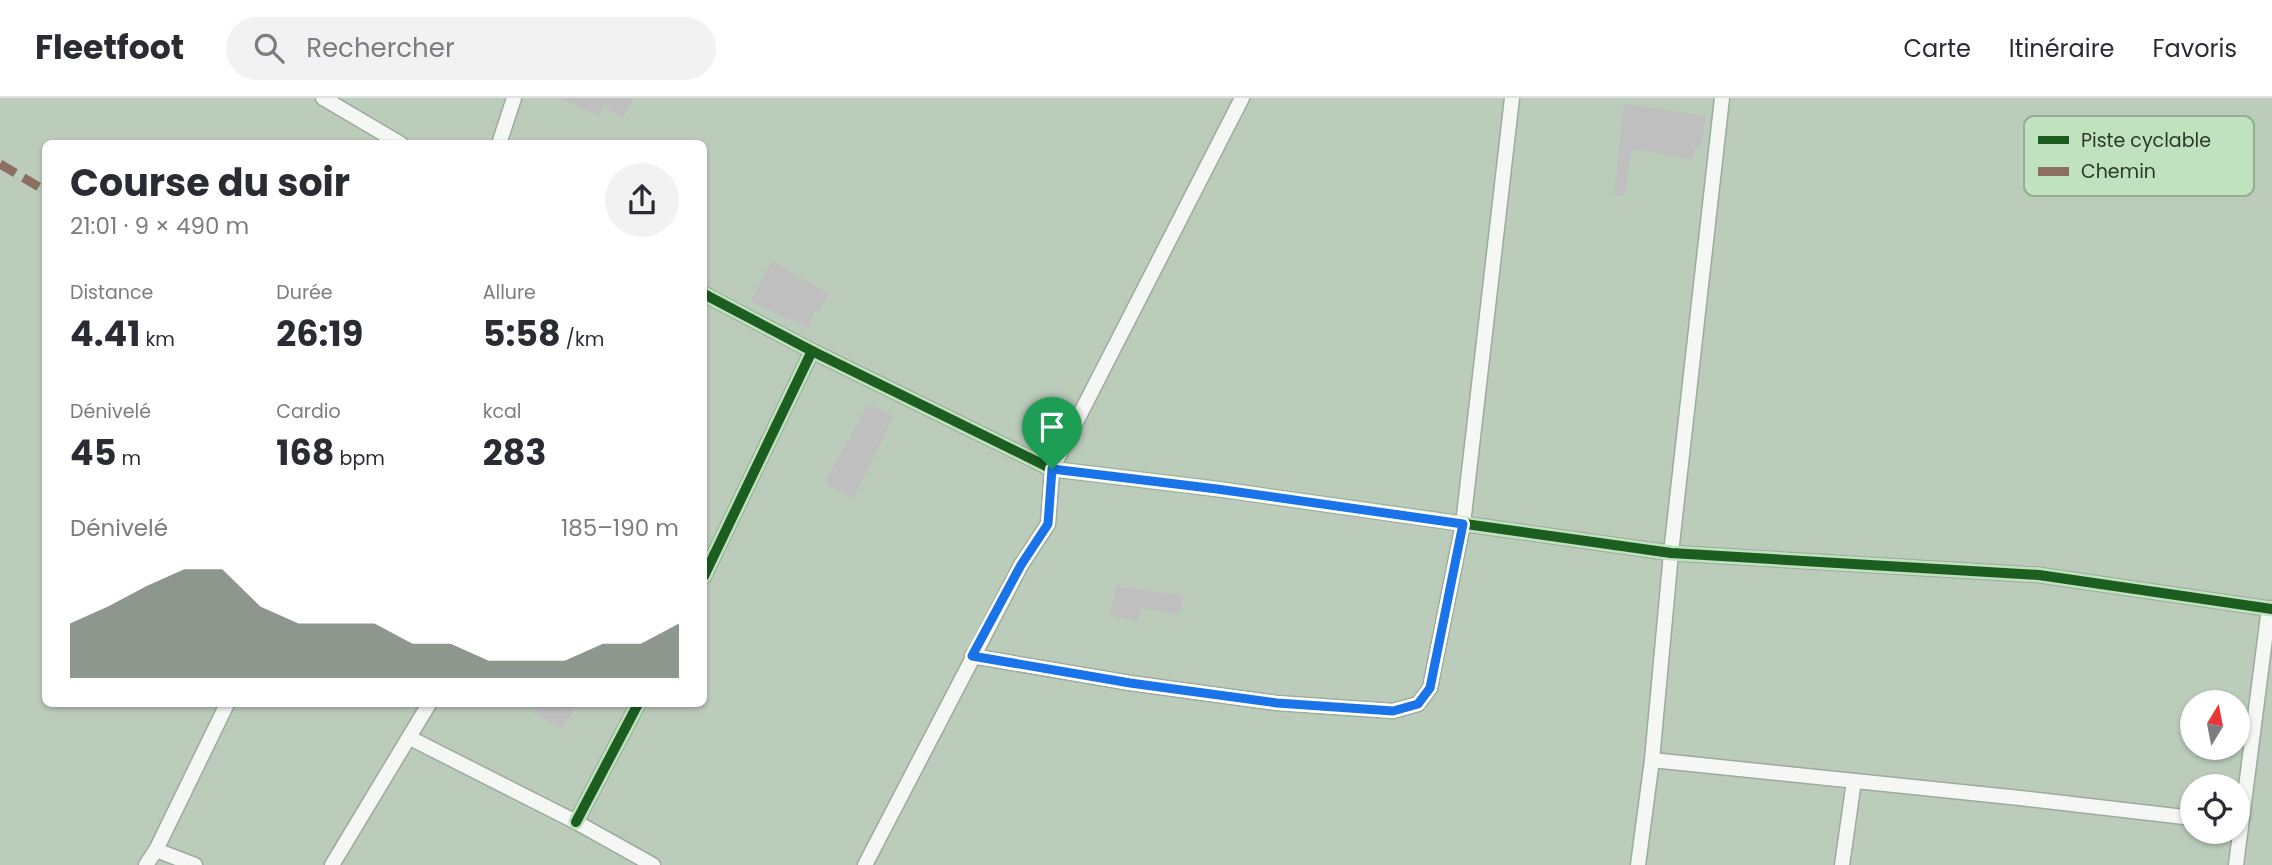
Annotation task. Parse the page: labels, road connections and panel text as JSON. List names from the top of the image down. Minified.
{"legend":["Piste cyclable","Chemin"],"north":"top","page":{"header":"Fleetfoot","search":"Rechercher","nav":["Carte","Itinéraire","Favoris"],"heading":["Course du soir","21:01 · 9 × 490 m"],"stats":[["Distance","4.41 km"],["Durée","26:19"],["Allure","5:58 /km"],["Dénivelé","45 m"],["Cardio","168 bpm"],["kcal","283"]],"chart":["Dénivelé","185–190 m"]}}
